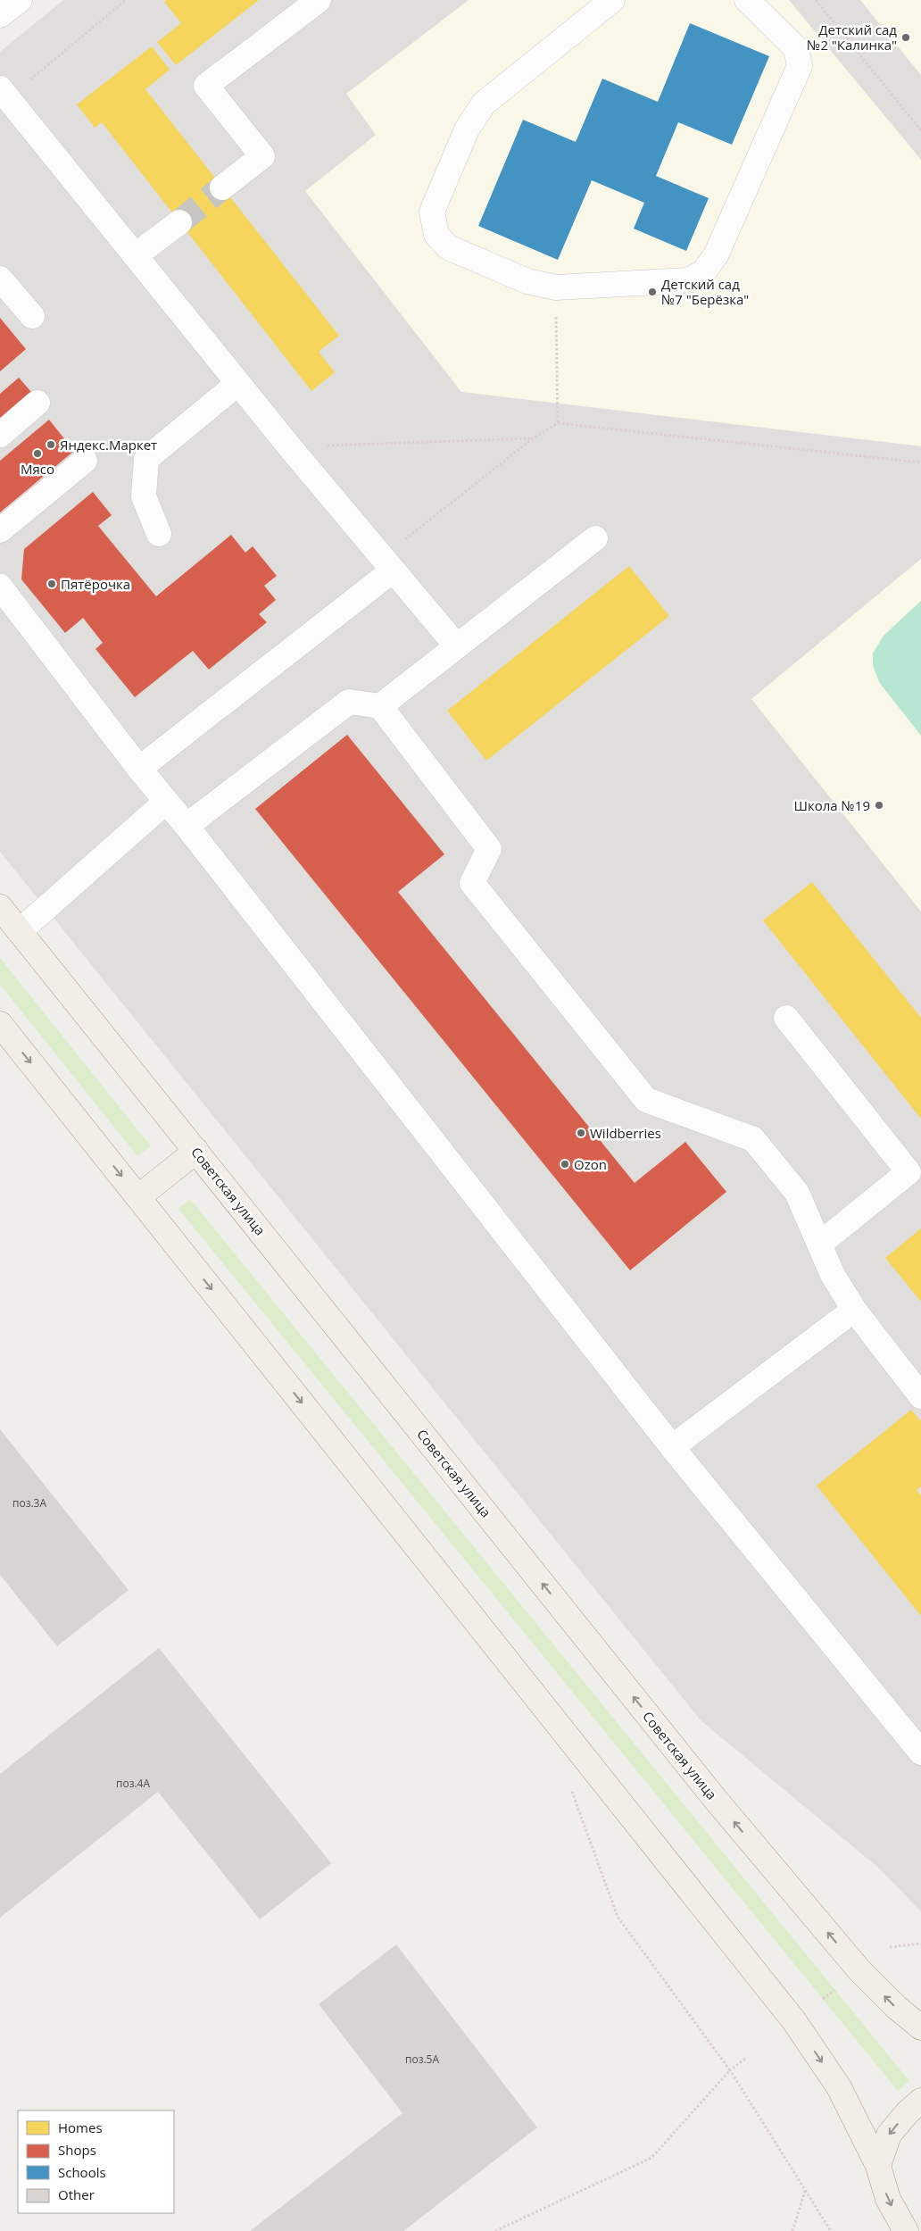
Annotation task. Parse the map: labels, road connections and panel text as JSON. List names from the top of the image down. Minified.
{"streets":{"main road":["Советская улица"]},"places":["Детский сад №2 \"Калинка\"","Детский сад №7 \"Берёзка\"","Яндекс.Маркет","Мясо","Пятёрочка","Школа №19","Wildberries","Ozon"],"house_numbers":["поз.3А","поз.4А","поз.5А"],"legend":["Homes","Shops","Schools","Other"]}
